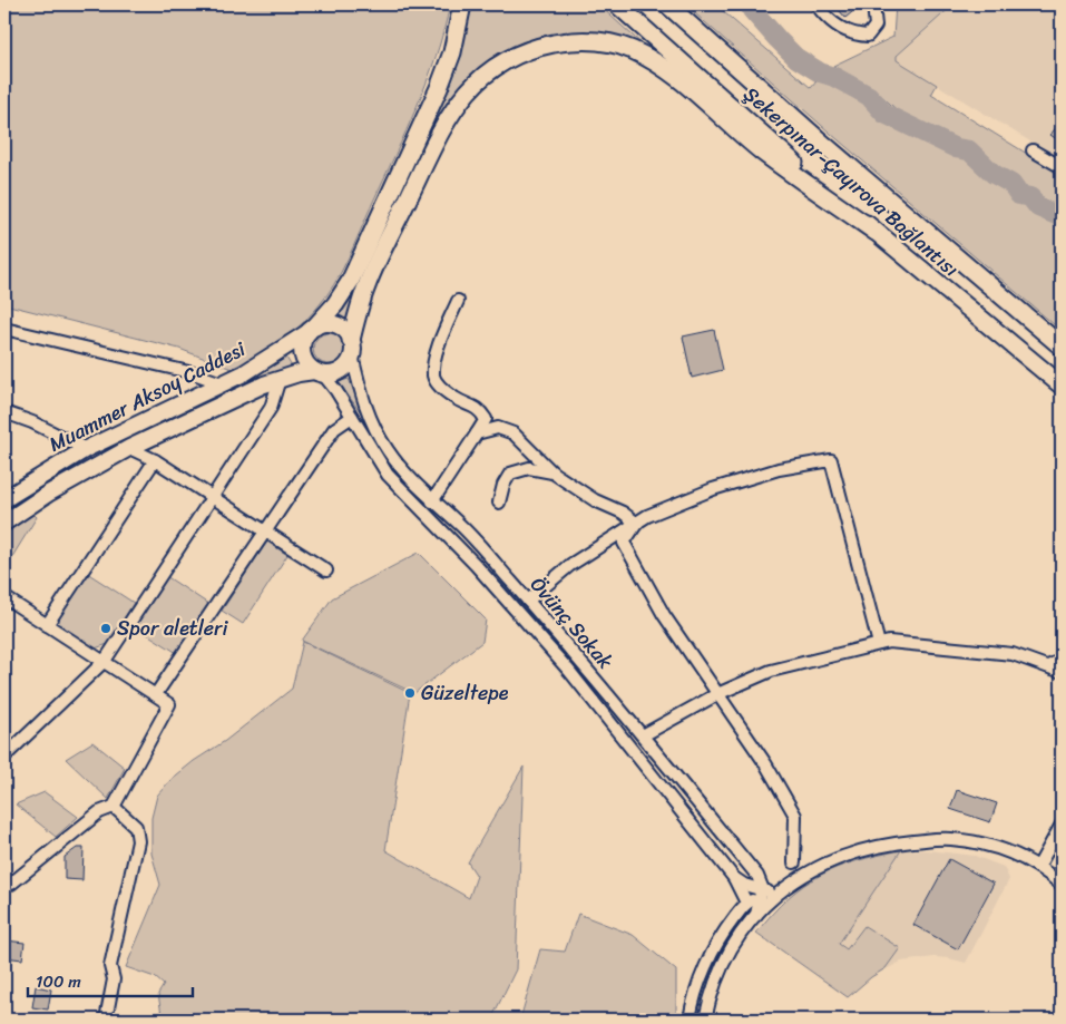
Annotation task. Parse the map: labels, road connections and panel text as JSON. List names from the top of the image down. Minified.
{"streets":{"highway":["Şekerpınar-Çayırova Bağlantısı"],"main road":["Muammer Aksoy Caddesi"],"street":["Övünç Sokak"]},"crossings":[["Muammer Aksoy Caddesi","Övünç Sokak"]],"places":["Spor aletleri","Güzeltepe"],"scale_bar":"100 m"}
